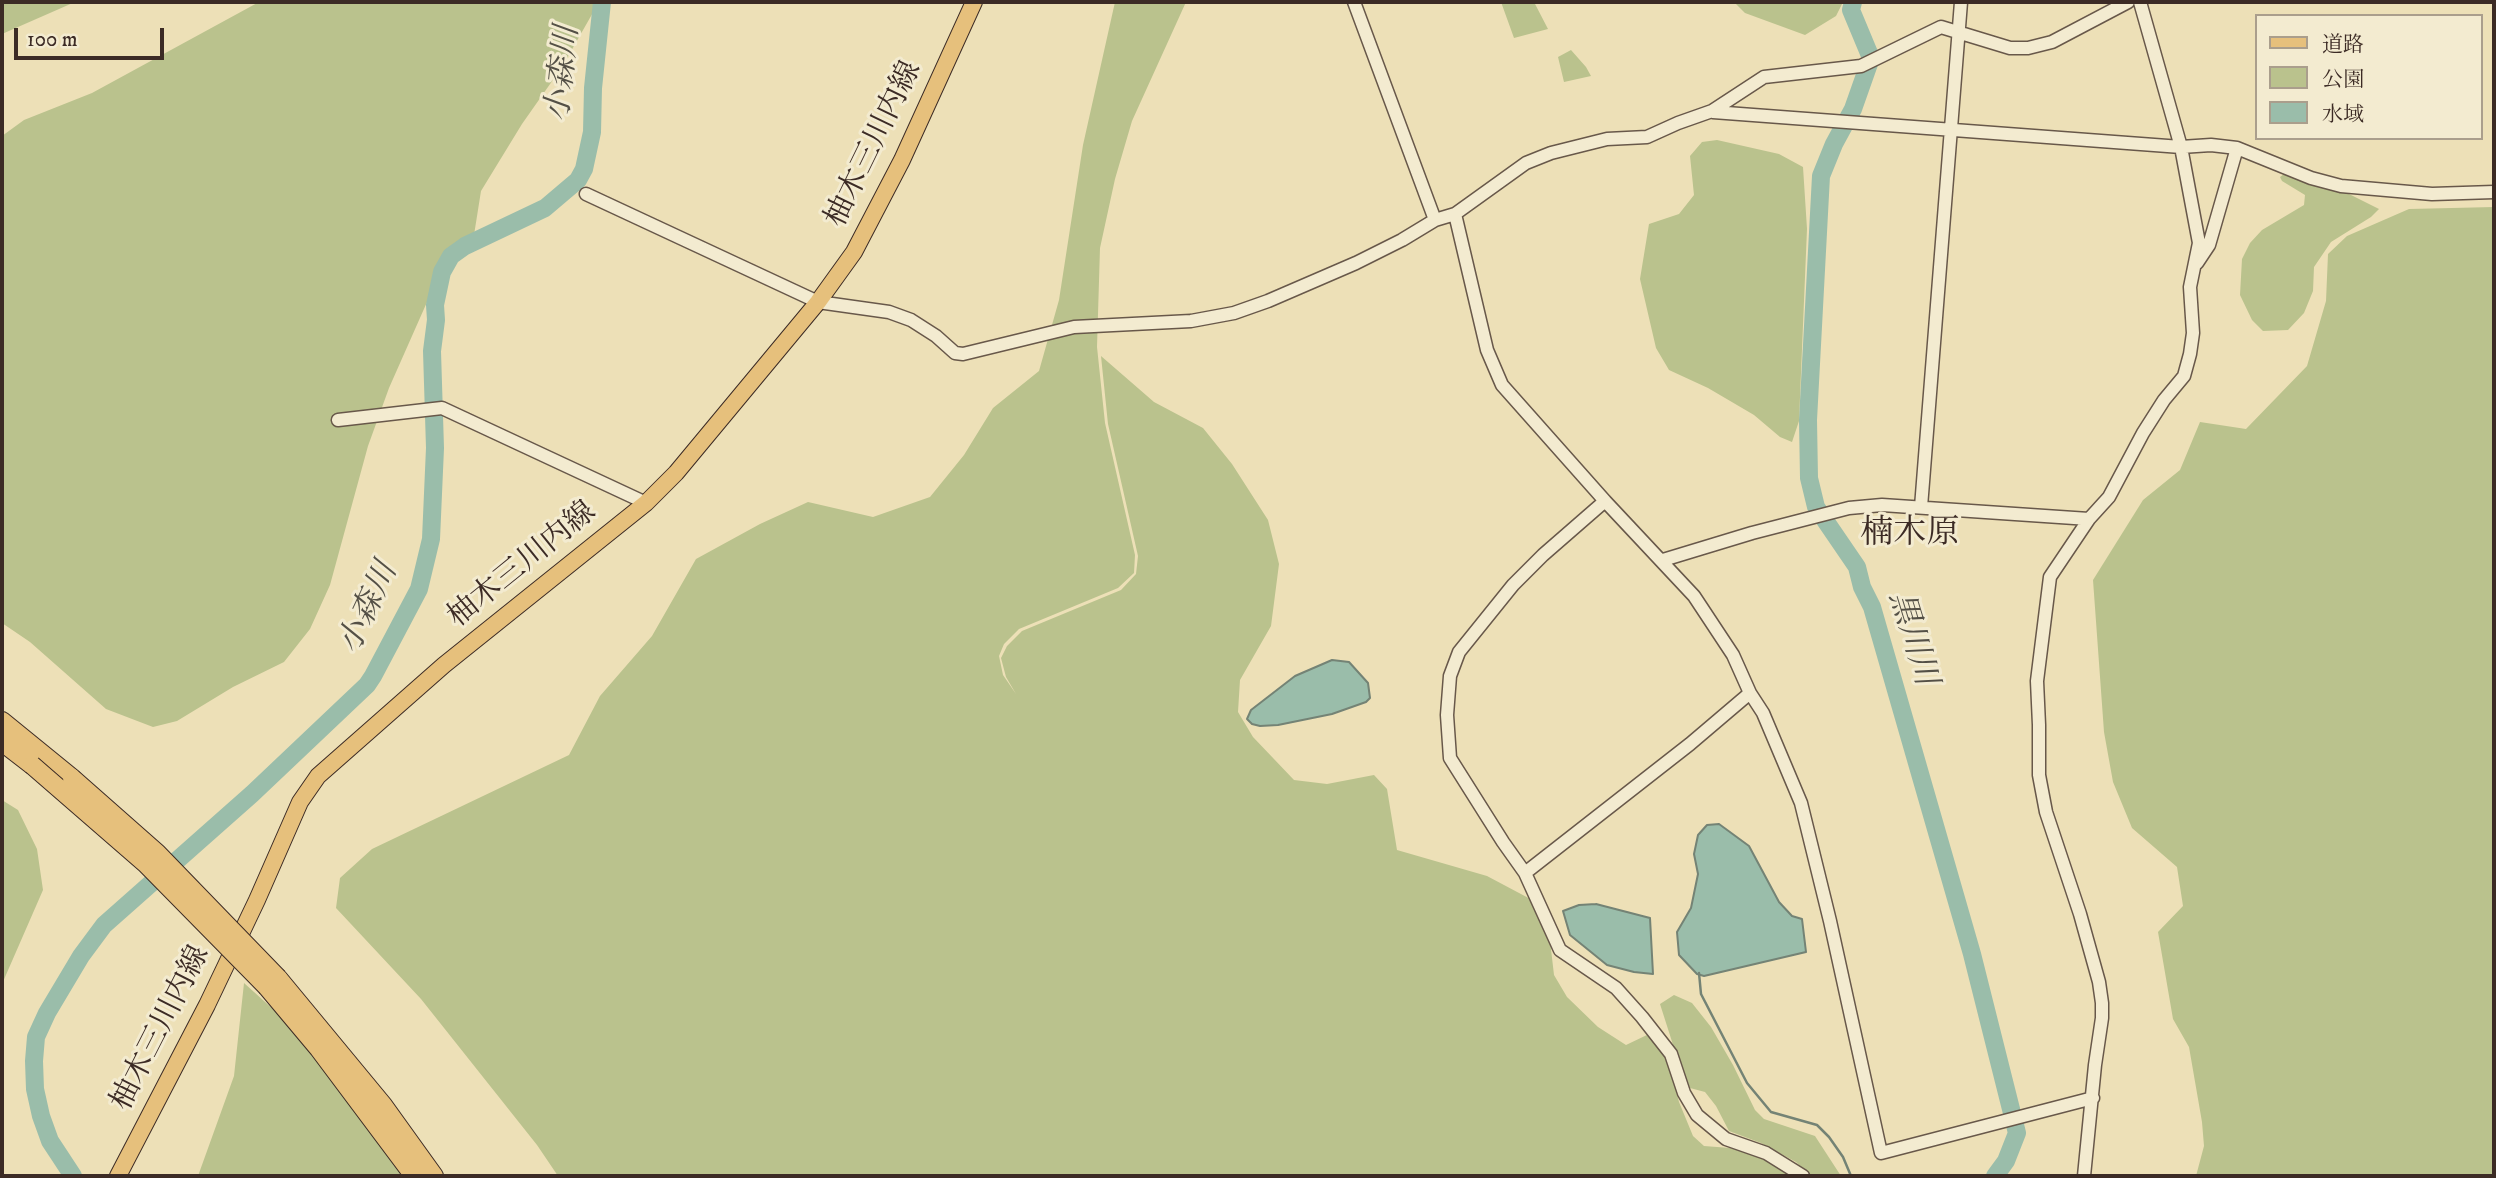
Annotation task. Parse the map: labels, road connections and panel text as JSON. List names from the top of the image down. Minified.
{"streets":{"main road":["柚木三川内線"]},"districts":["楠木原"],"water":["小森川","黒川川"],"legend":["道路","公園","水域"],"scale_bar":"100 m"}
